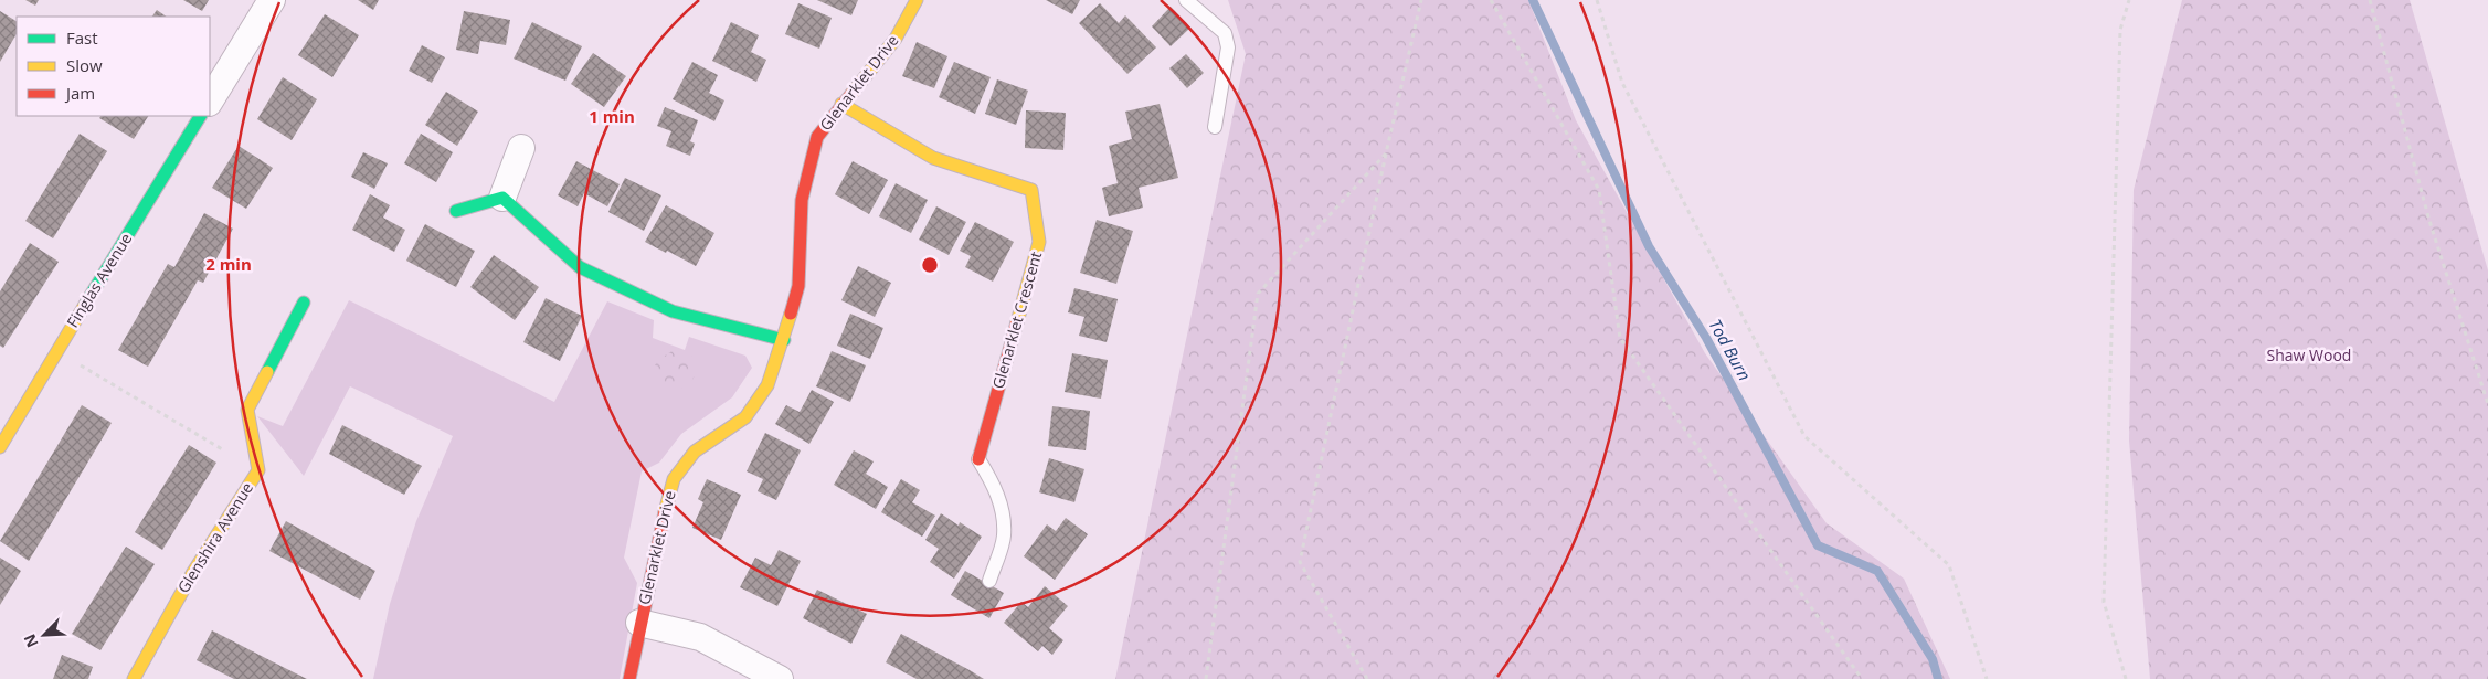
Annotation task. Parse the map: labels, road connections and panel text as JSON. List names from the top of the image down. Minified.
{"streets":{"street":["Glenarklet Drive","Finglas Avenue","Glenarklet Crescent","Glenshira Avenue"]},"crossings":[["Glenarklet Drive","Glenarklet Crescent"]],"water":["Tod Burn"],"parks":["Shaw Wood"],"legend":["Fast","Slow","Jam"],"north":"bottom left","rings":["1 min","2 min"]}
